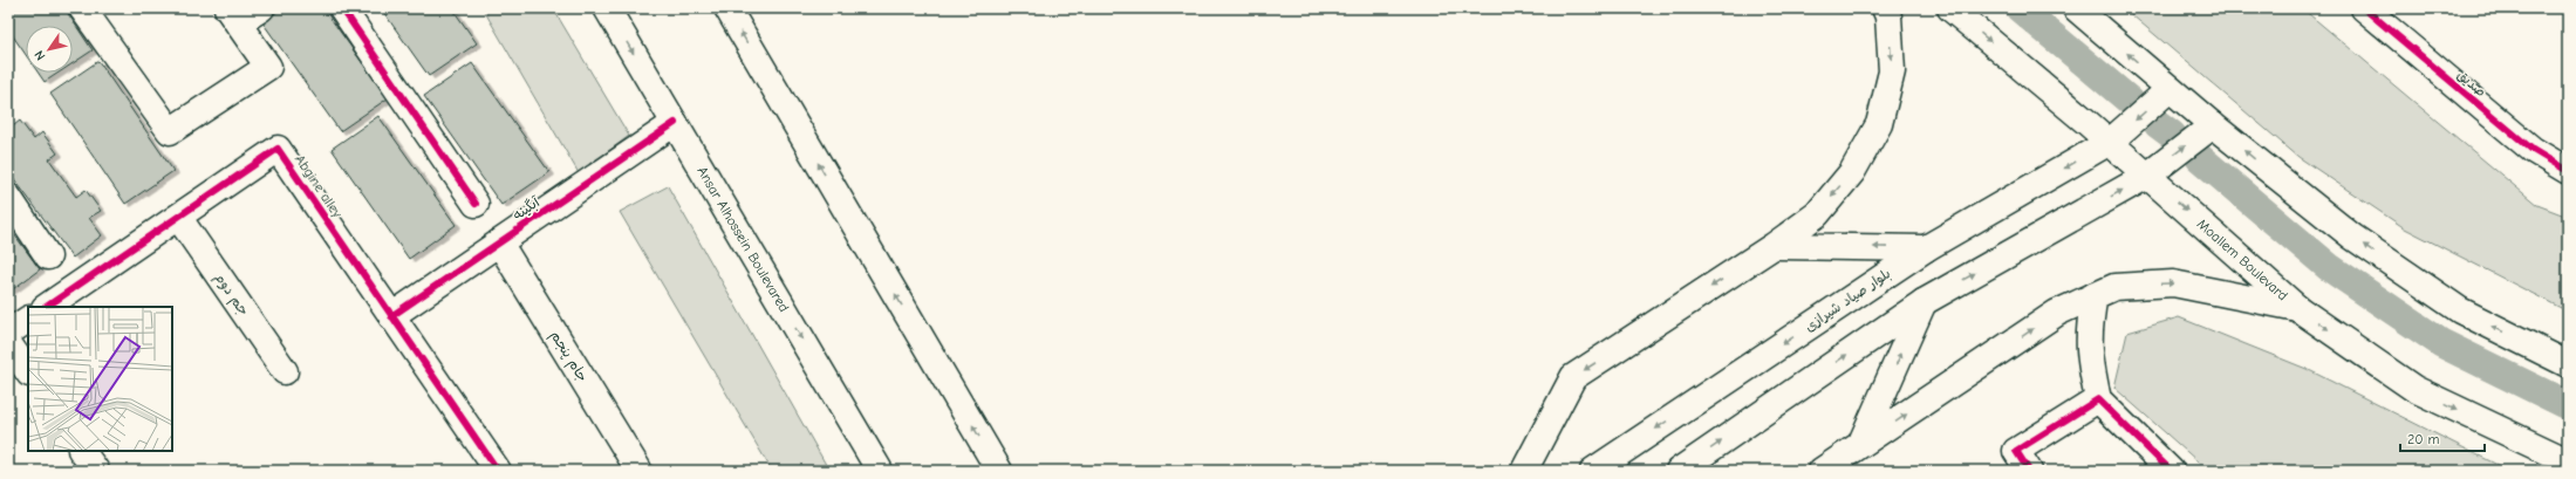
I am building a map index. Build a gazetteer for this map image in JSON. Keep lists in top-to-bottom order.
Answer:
{
  "streets": {
    "main road": [
      "صدیق",
      "Abgine alley",
      "آبگینه",
      "Ansar Alhossein Boulevared",
      "Moallem Boulevard",
      "جم دوم",
      "بلوار صیاد شیرازی",
      "جام پنجم"
    ]
  },
  "crossings": [
    ["Abgine alley", "آبگینه"],
    ["Abgine alley", "جم دوم"],
    ["آبگینه", "Ansar Alhossein Boulevared"],
    ["آبگینه", "جام پنجم"],
    ["Moallem Boulevard", "بلوار صیاد شیرازی"]
  ],
  "scale_bar": "20 m",
  "north": "bottom left"
}
